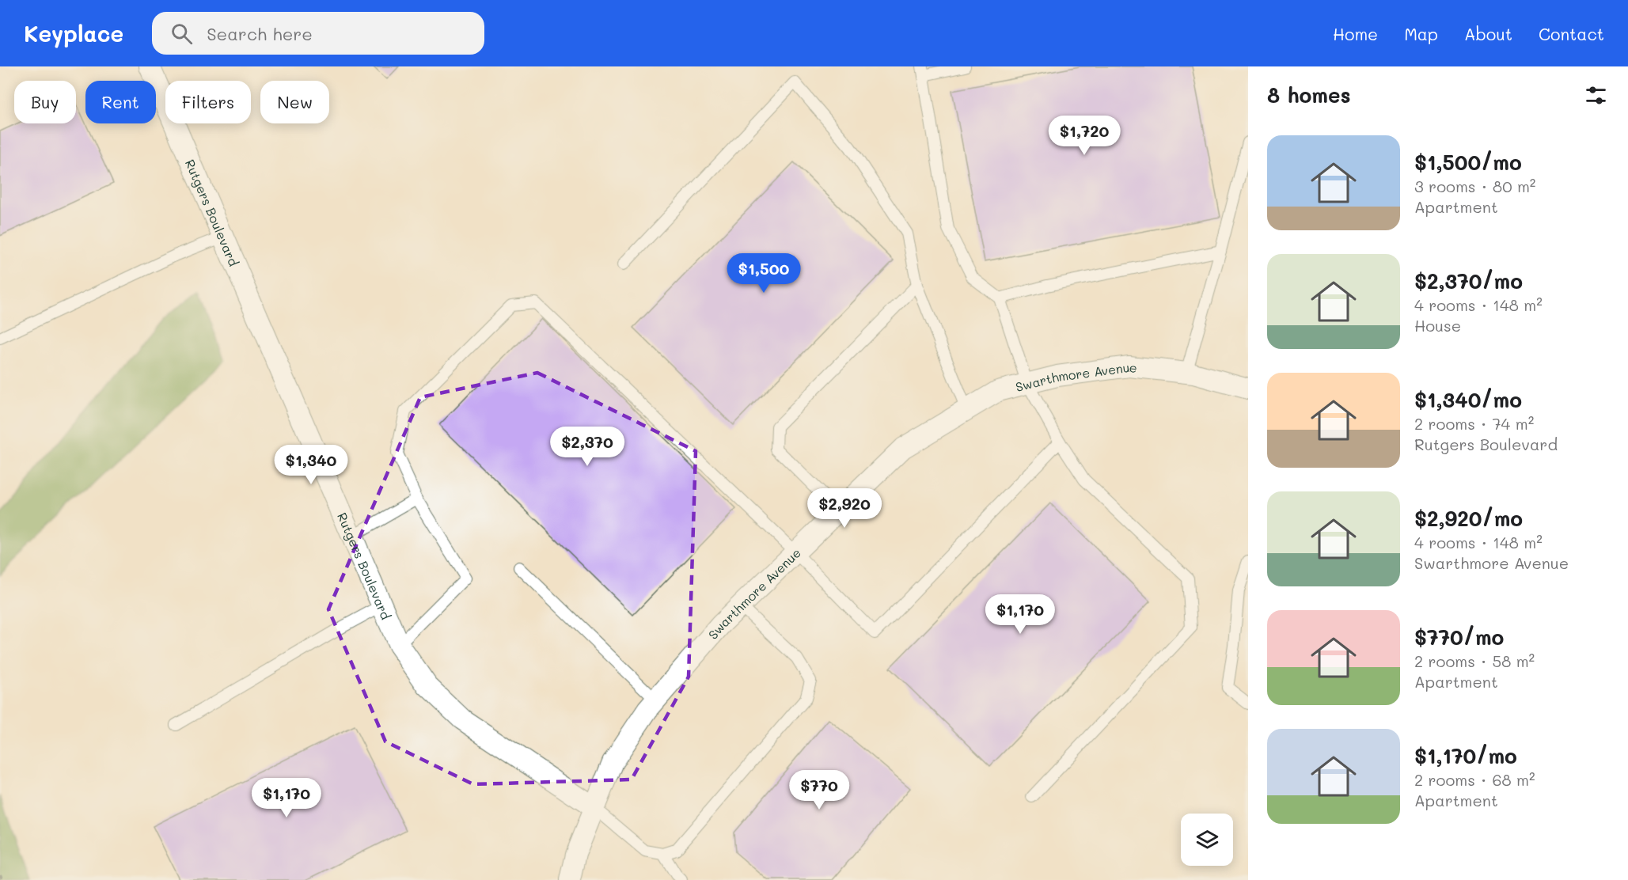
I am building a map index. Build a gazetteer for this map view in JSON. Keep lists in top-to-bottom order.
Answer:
{
  "streets": {
    "street": ["Rutgers Boulevard", "Swarthmore Avenue"]
  },
  "crossings": [
    ["Rutgers Boulevard", "Swarthmore Avenue"]
  ],
  "page": {
    "header": "Keyplace",
    "search": "Search here",
    "nav": [
      "Home",
      "Map",
      "About",
      "Contact"
    ],
    "heading": "8 homes",
    "chip": [
      "Buy",
      "Rent",
      "Filters",
      "New"
    ],
    "price": [
      "$1,720",
      "$1,500",
      "$2,370",
      "$1,340",
      "$2,920",
      "$1,170",
      "$770",
      "$1,170"
    ],
    "list": [
      {
        "name": "$1,500/mo",
        "note": "3 rooms · 80 m² · Apartment"
      },
      {
        "name": "$2,370/mo",
        "note": "4 rooms · 148 m² · House"
      },
      {
        "name": "$1,340/mo",
        "note": "2 rooms · 74 m² · Rutgers Boulevard"
      },
      {
        "name": "$2,920/mo",
        "note": "4 rooms · 148 m² · Swarthmore Avenue"
      },
      {
        "name": "$770/mo",
        "note": "2 rooms · 58 m² · Apartment"
      },
      {
        "name": "$1,170/mo",
        "note": "2 rooms · 68 m² · Apartment"
      }
    ]
  }
}
